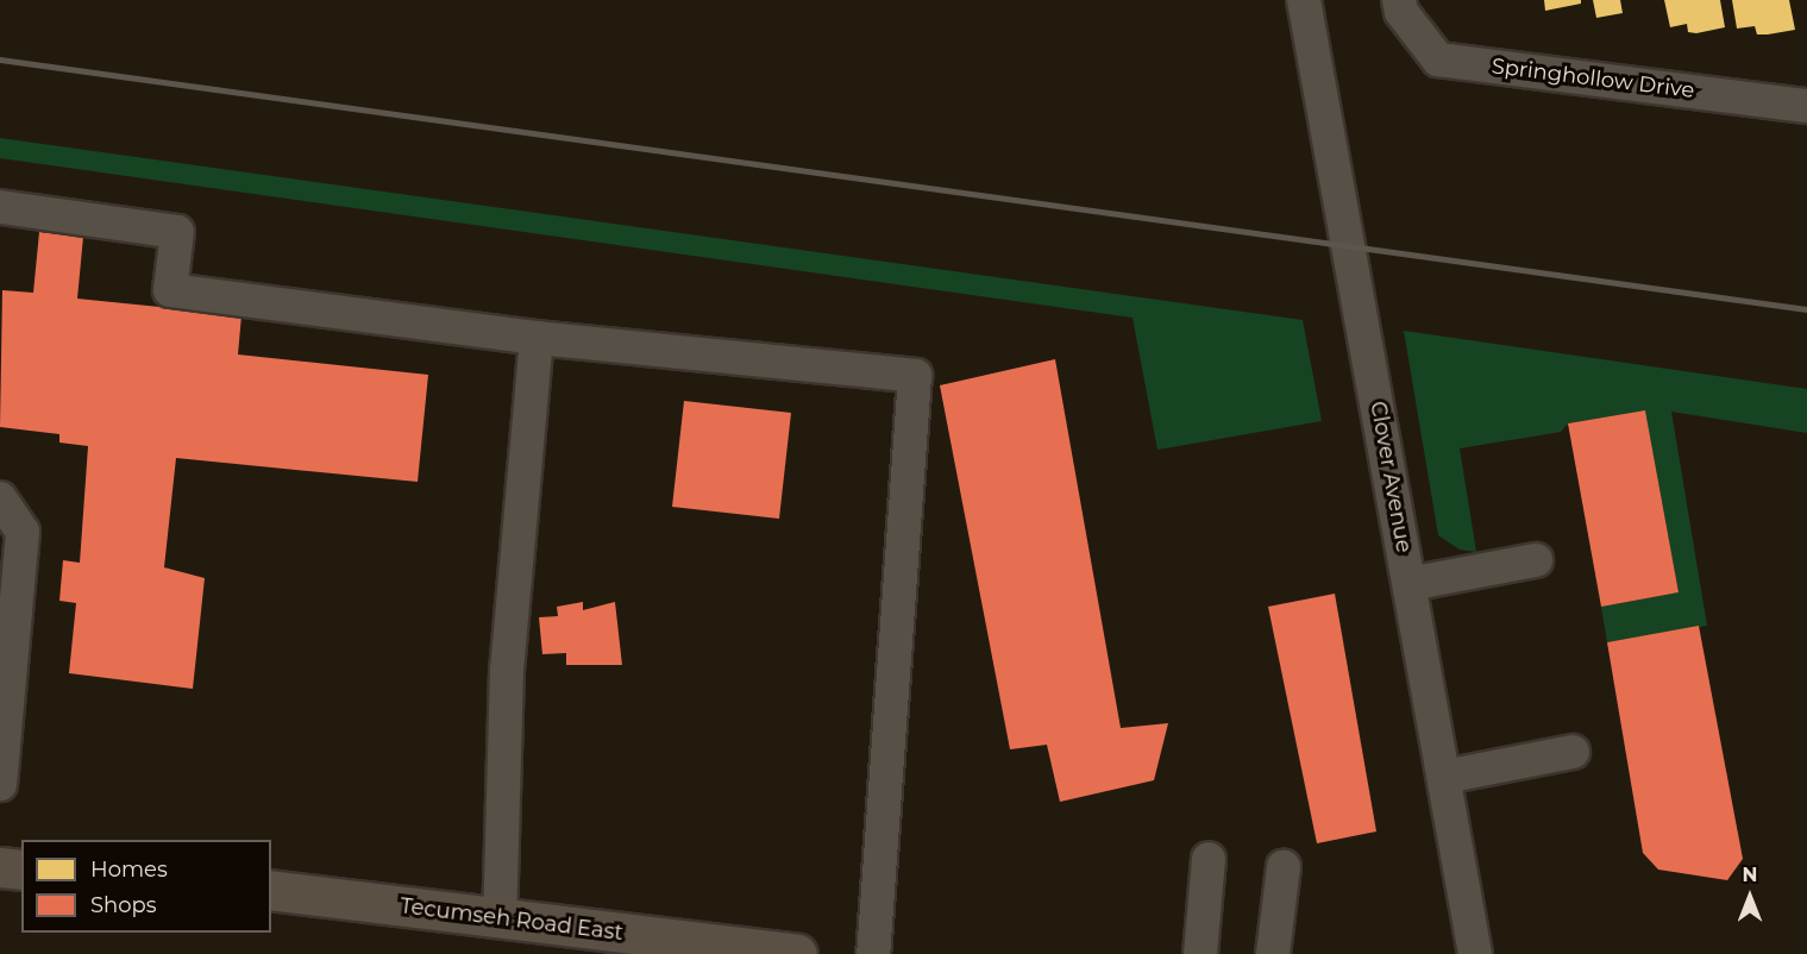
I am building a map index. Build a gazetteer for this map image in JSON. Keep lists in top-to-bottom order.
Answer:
{
  "streets": {
    "main road": ["Tecumseh Road East"],
    "street": ["Springhollow Drive", "Clover Avenue"]
  },
  "legend": ["Homes", "Shops"],
  "north": "top"
}
